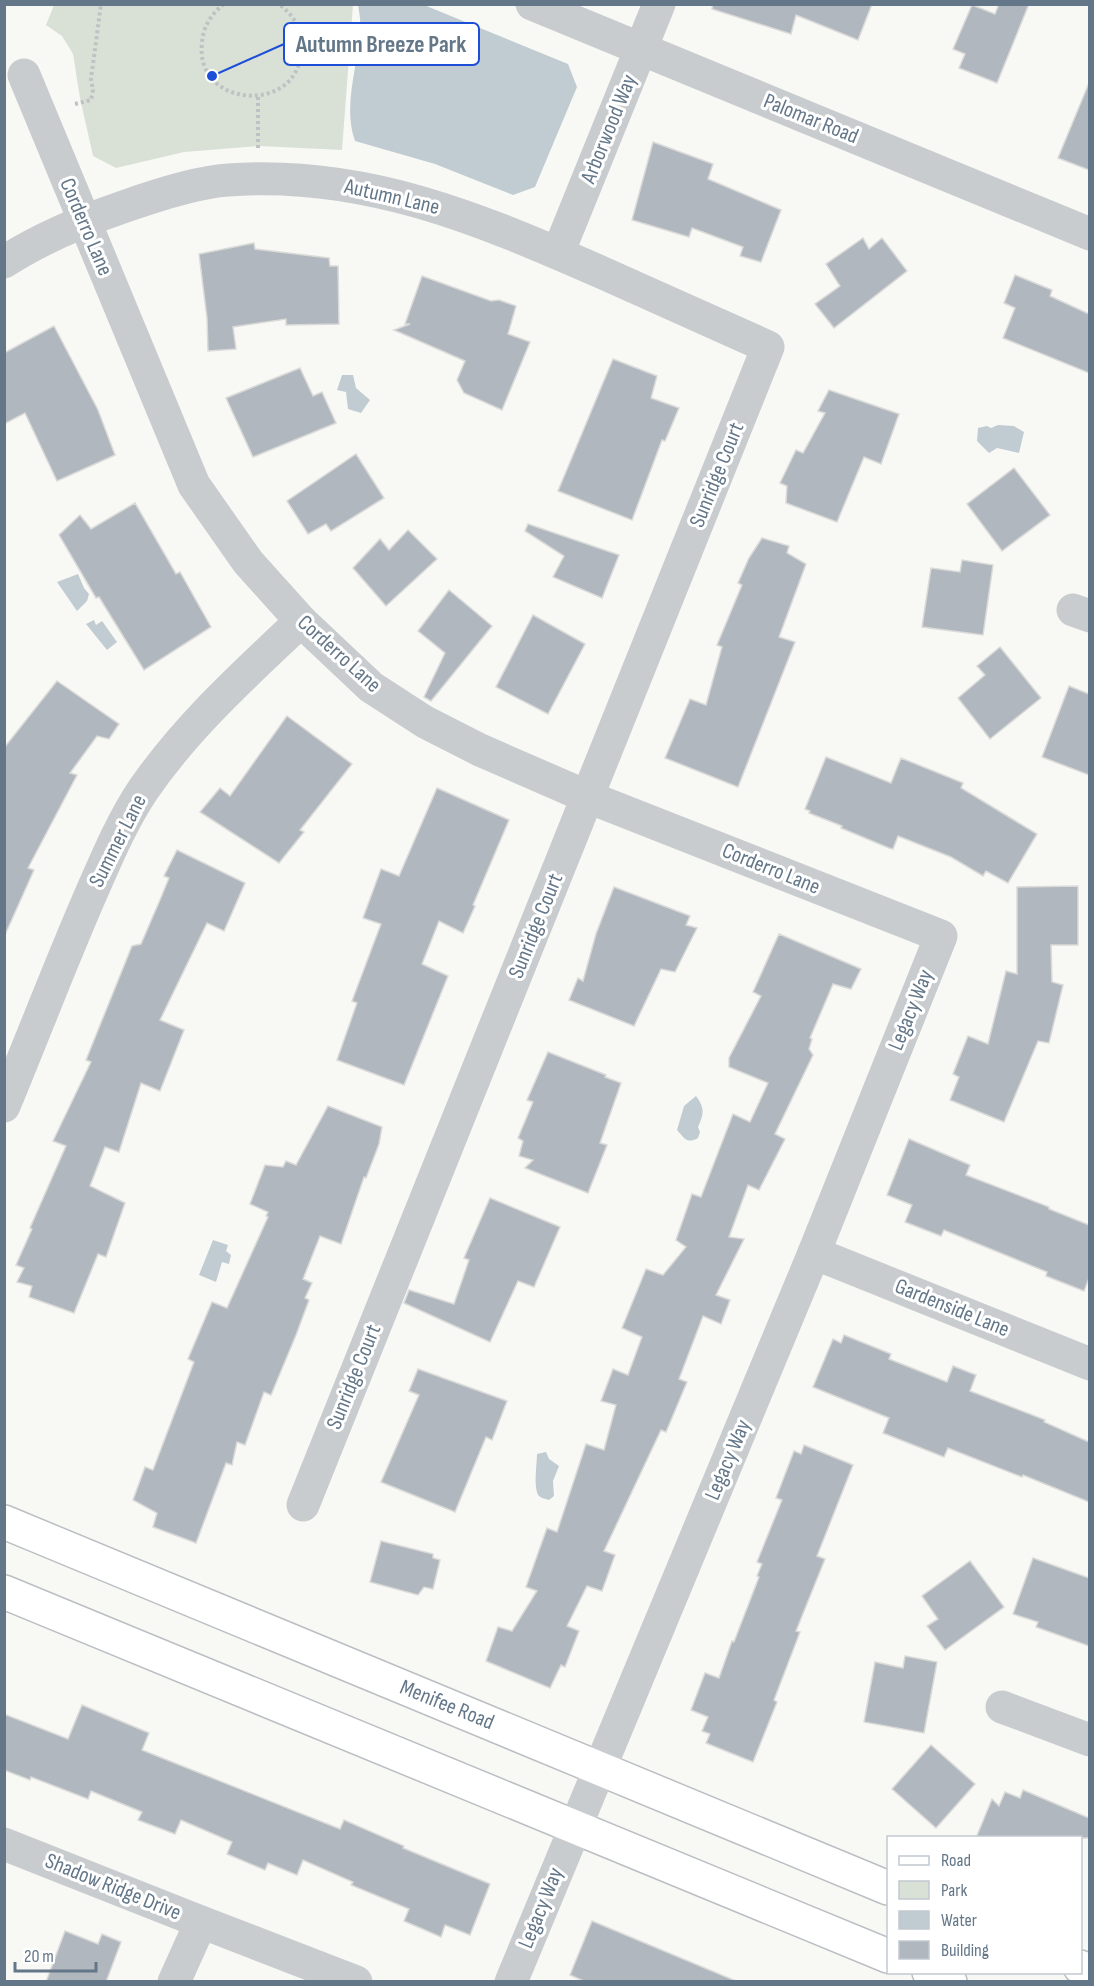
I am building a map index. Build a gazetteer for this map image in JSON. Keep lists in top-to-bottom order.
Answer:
{
  "streets": {
    "main road": ["Menifee Road"],
    "street": [
      "Palomar Road",
      "Arborwood Way",
      "Autumn Lane",
      "Corderro Lane",
      "Sunridge Court",
      "Summer Lane",
      "Legacy Way",
      "Gardenside Lane",
      "Shadow Ridge Drive"
    ]
  },
  "crossings": [
    ["Palomar Road", "Arborwood Way"],
    ["Arborwood Way", "Autumn Lane"],
    ["Autumn Lane", "Corderro Lane"],
    ["Autumn Lane", "Sunridge Court"],
    ["Corderro Lane", "Sunridge Court"],
    ["Corderro Lane", "Summer Lane"],
    ["Corderro Lane", "Legacy Way"],
    ["Legacy Way", "Gardenside Lane"],
    ["Legacy Way", "Menifee Road"]
  ],
  "places": ["Autumn Breeze Park"],
  "legend": [
    "Road",
    "Park",
    "Water",
    "Building"
  ],
  "scale_bar": "20 m"
}
